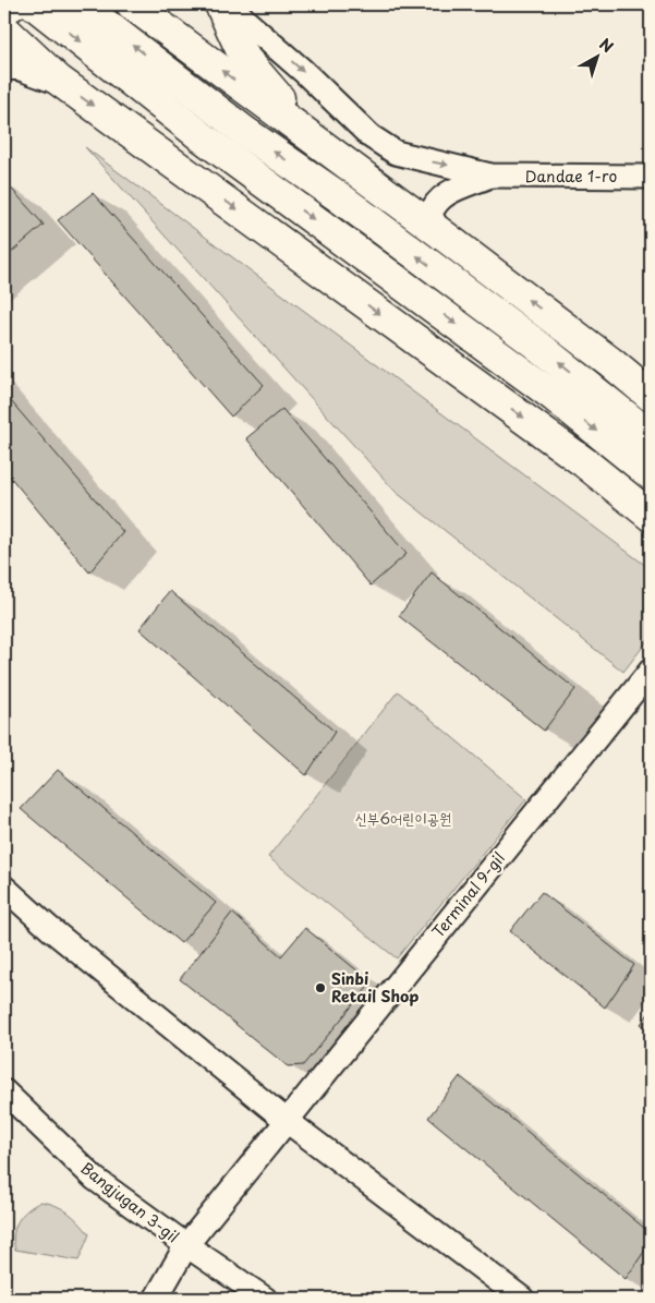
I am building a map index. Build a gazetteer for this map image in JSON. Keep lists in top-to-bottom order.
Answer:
{
  "streets": {
    "street": ["Dandae 1-ro", "Terminal 9-gil", "Bangjugan 3-gil"]
  },
  "crossings": [
    ["Terminal 9-gil", "Bangjugan 3-gil"]
  ],
  "parks": ["신부6어린이공원"],
  "places": ["Sinbi Retail Shop"],
  "north": "top right"
}
